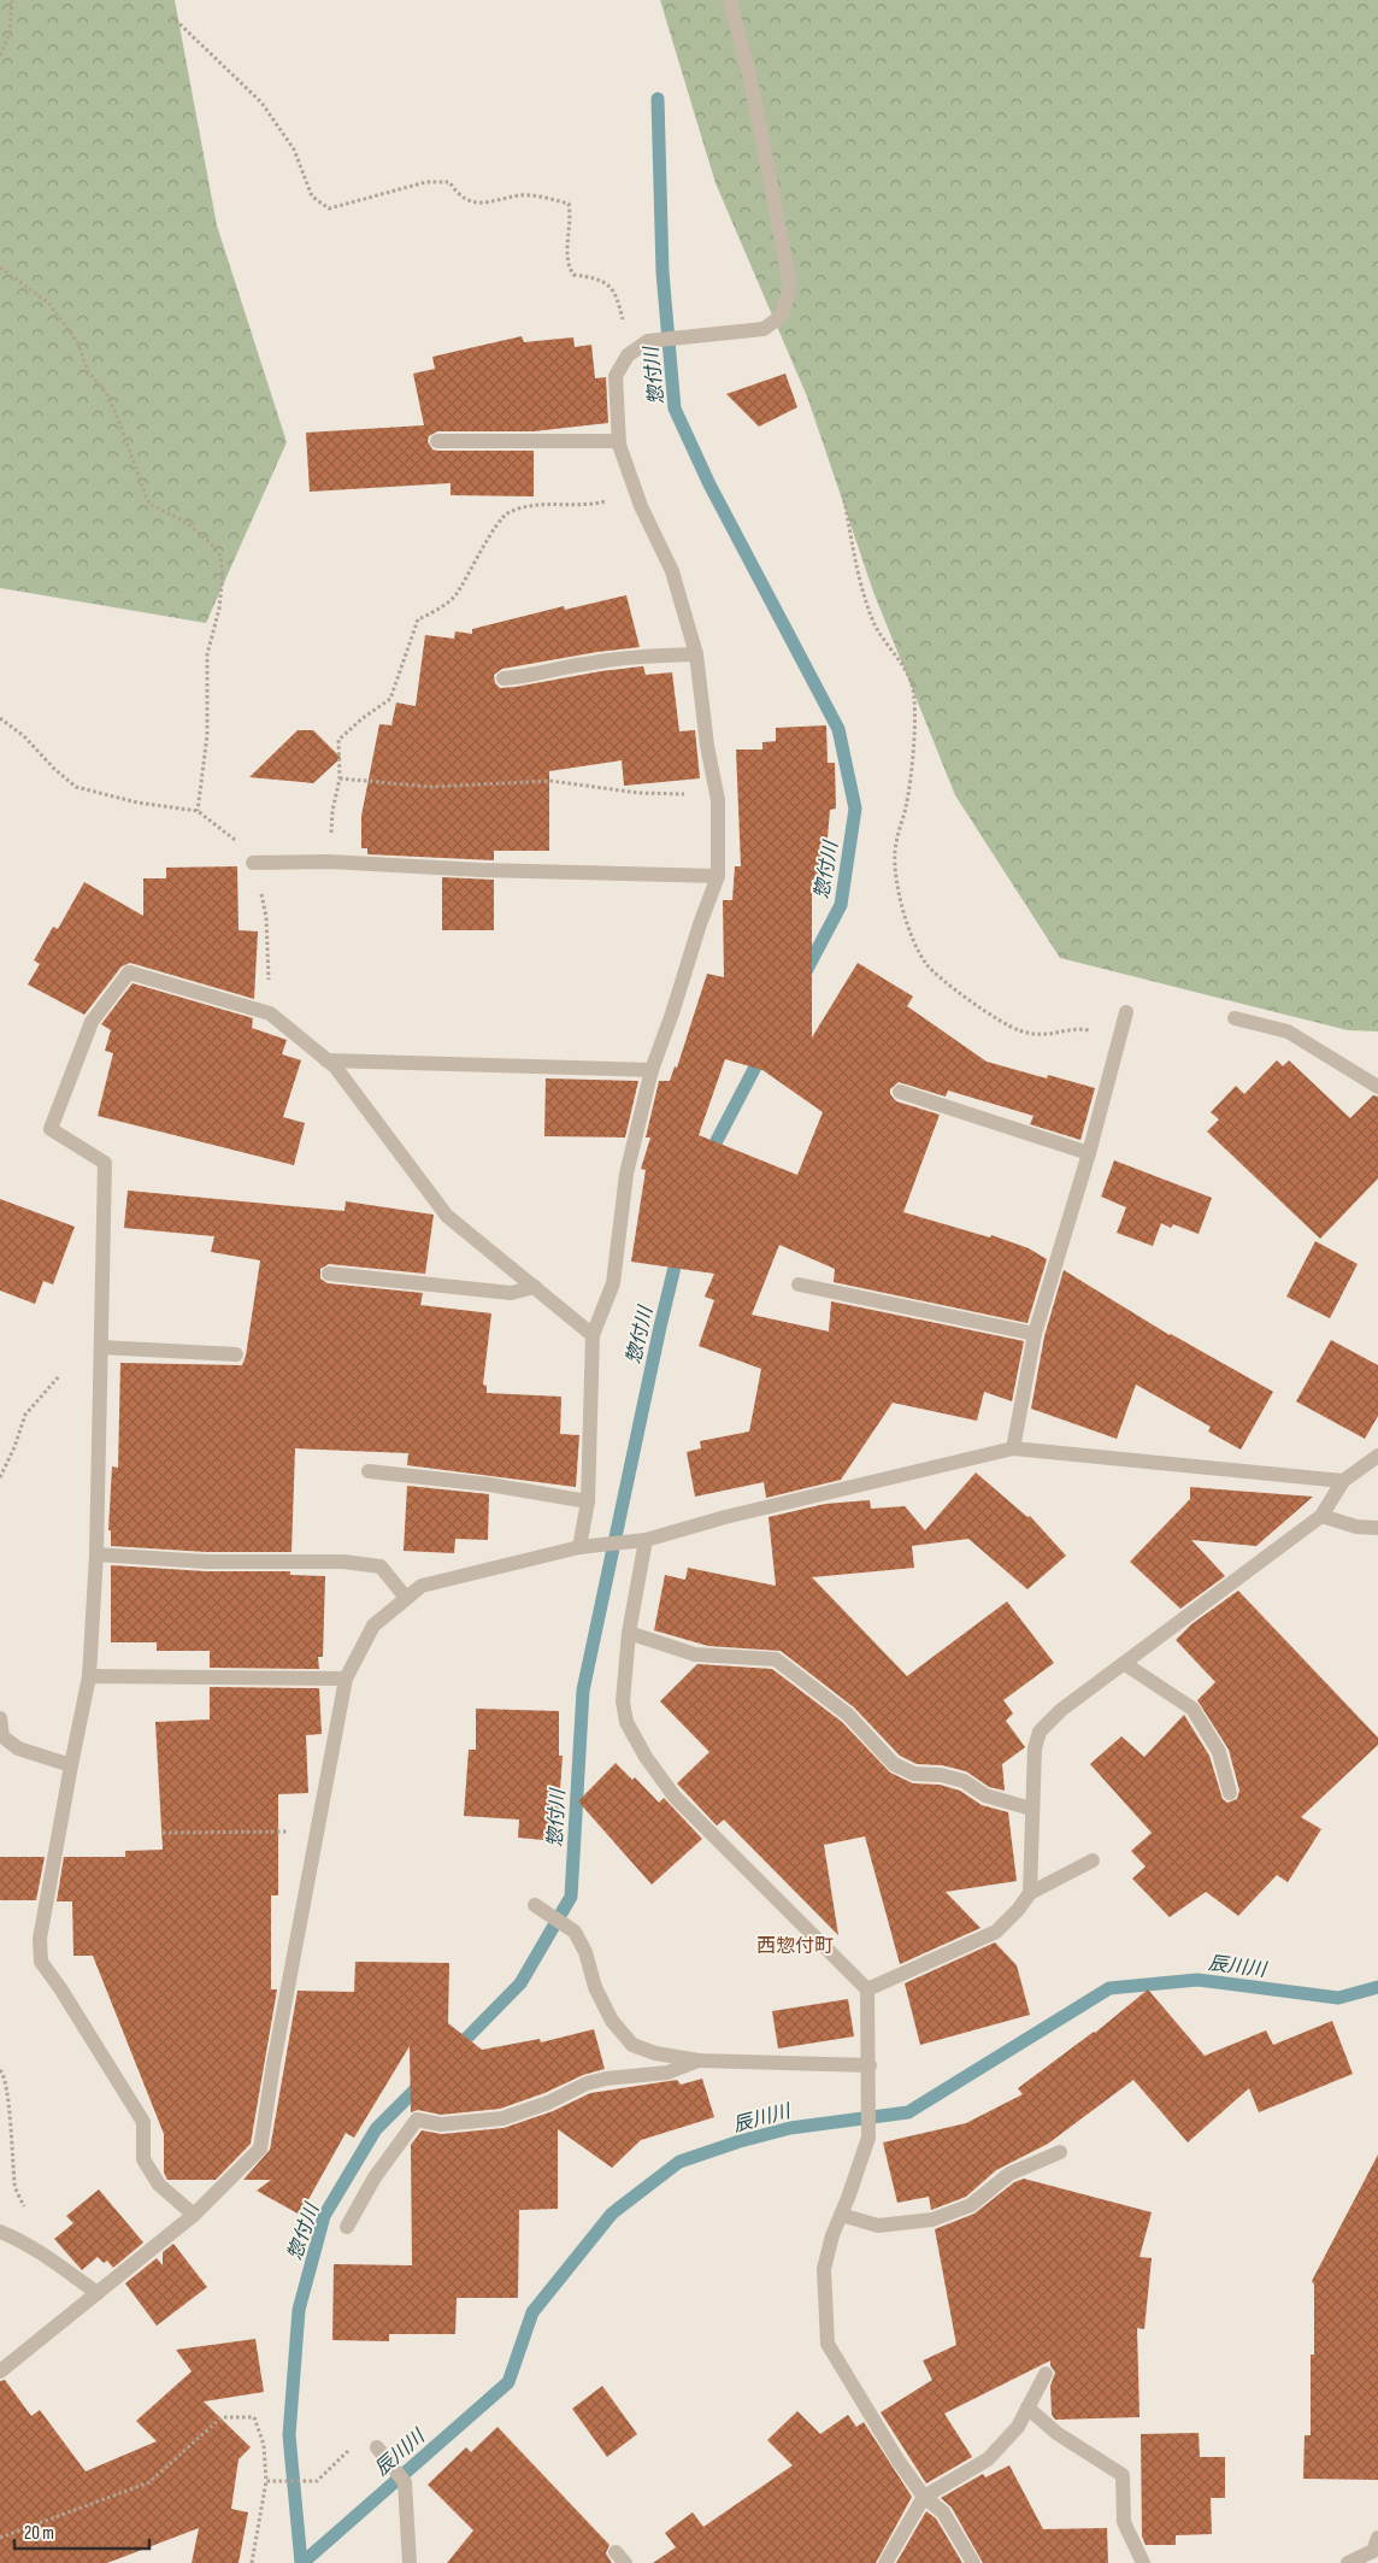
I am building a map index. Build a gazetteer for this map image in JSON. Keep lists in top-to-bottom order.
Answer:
{
  "districts": ["西惣付町"],
  "water": ["惣付川", "辰川川"],
  "scale_bar": "20 m"
}
